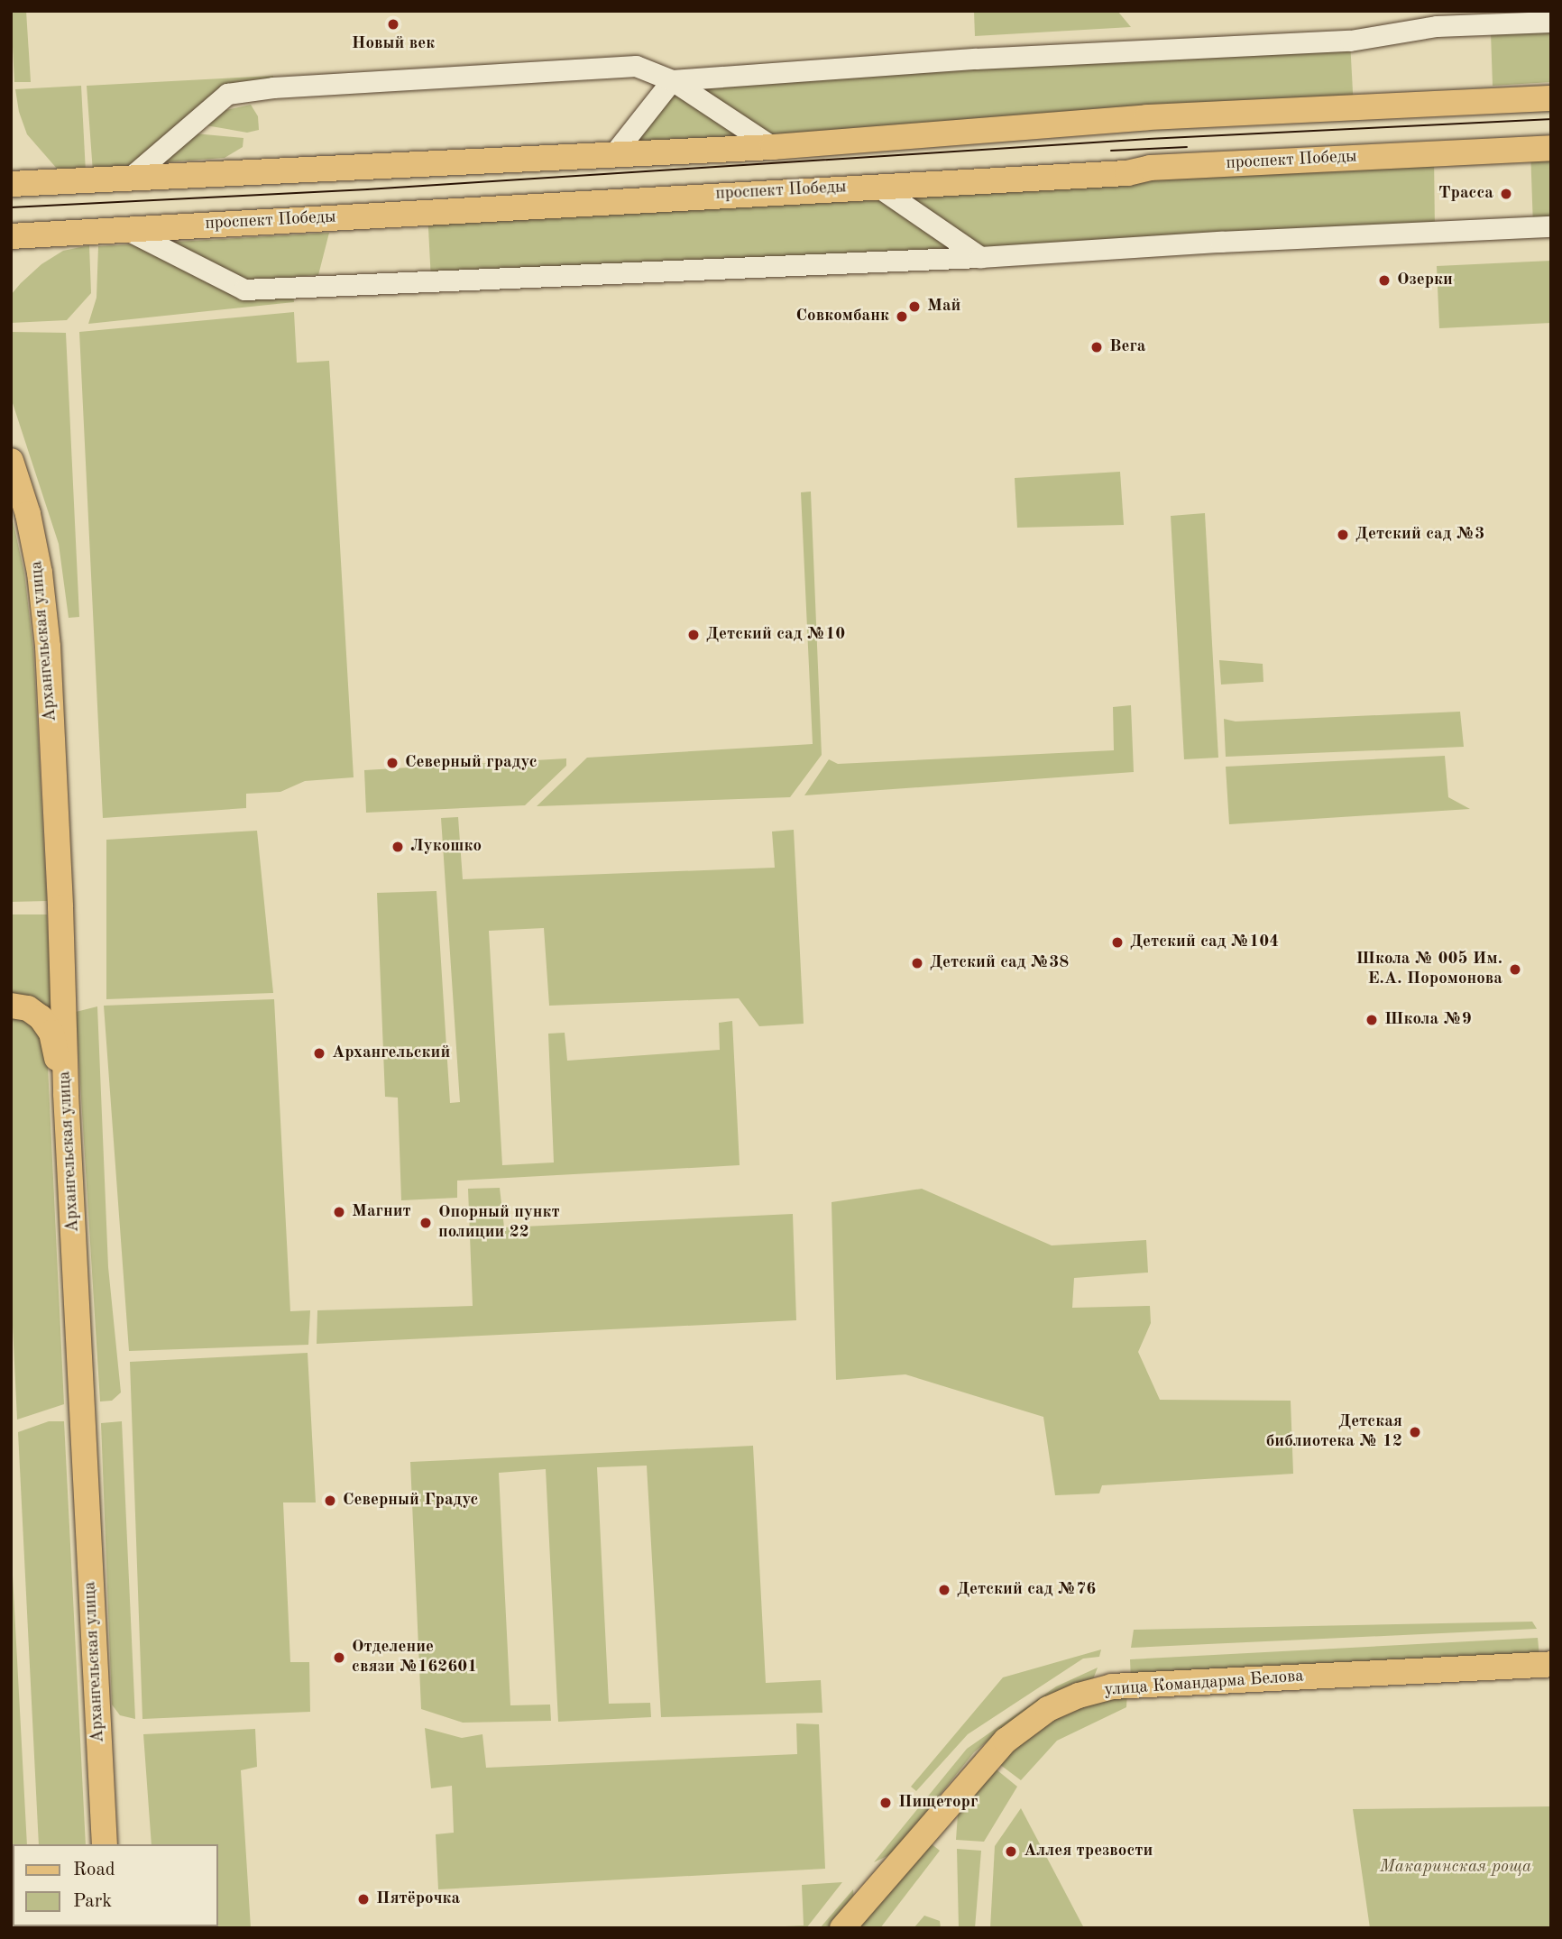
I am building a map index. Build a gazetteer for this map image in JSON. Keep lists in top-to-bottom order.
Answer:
{
  "streets": {
    "main road": ["проспект Победы", "Архангельская улица", "улица Командарма Белова"]
  },
  "parks": ["Макаринская роща"],
  "places": [
    "Новый век",
    "Трасса",
    "Озерки",
    "Май",
    "Совкомбанк",
    "Вега",
    "Детский сад №3",
    "Детский сад №10",
    "Северный градус",
    "Лукошко",
    "Детский сад №104",
    "Детский сад №38",
    "Школа № 005 Им. Е.А. Поромонова",
    "Школа №9",
    "Архангельский",
    "Магнит",
    "Опорный пункт полиции 22",
    "Детская библиотека № 12",
    "Северный Градус",
    "Детский сад №76",
    "Отделение связи №162601",
    "Пищеторг",
    "Аллея трезвости",
    "Пятёрочка"
  ],
  "legend": ["Road", "Park"]
}
